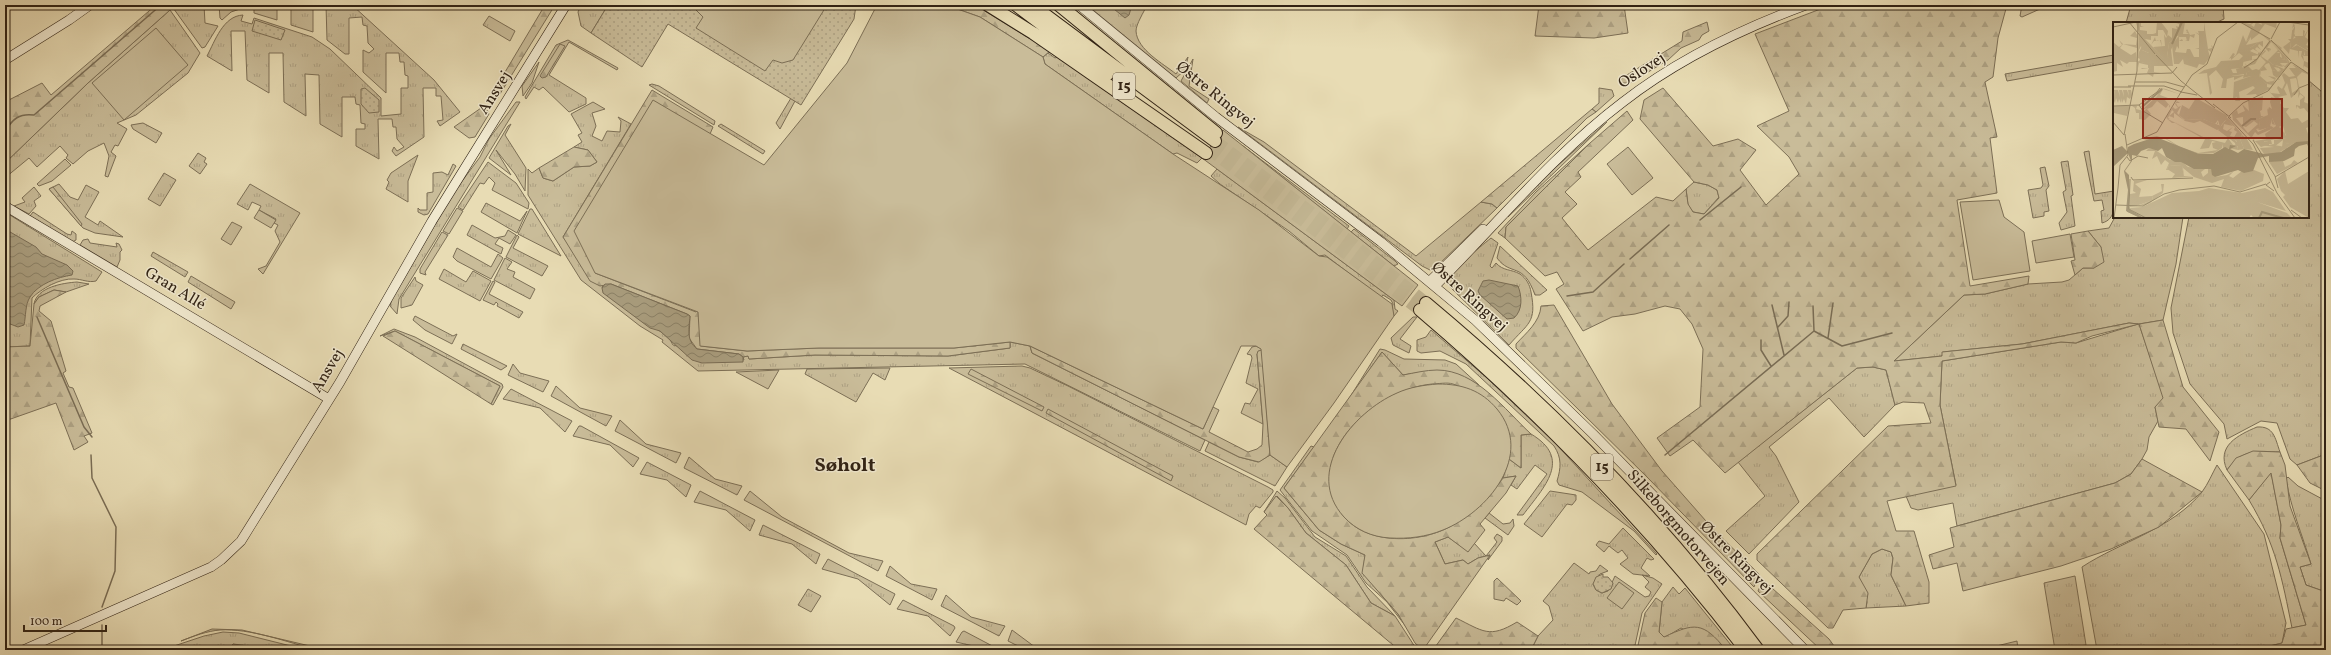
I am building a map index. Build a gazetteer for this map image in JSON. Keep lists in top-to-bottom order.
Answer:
{
  "streets": {
    "highway": ["15", "Silkeborgmotorvejen"],
    "street": [
      "Oslovej",
      "Ansvej",
      "Østre Ringvej",
      "Gran Allé"
    ]
  },
  "crossings": [
    ["Oslovej", "Østre Ringvej"],
    ["Ansvej", "Gran Allé"]
  ],
  "districts": ["Søholt"],
  "scale_bar": "100 m"
}
